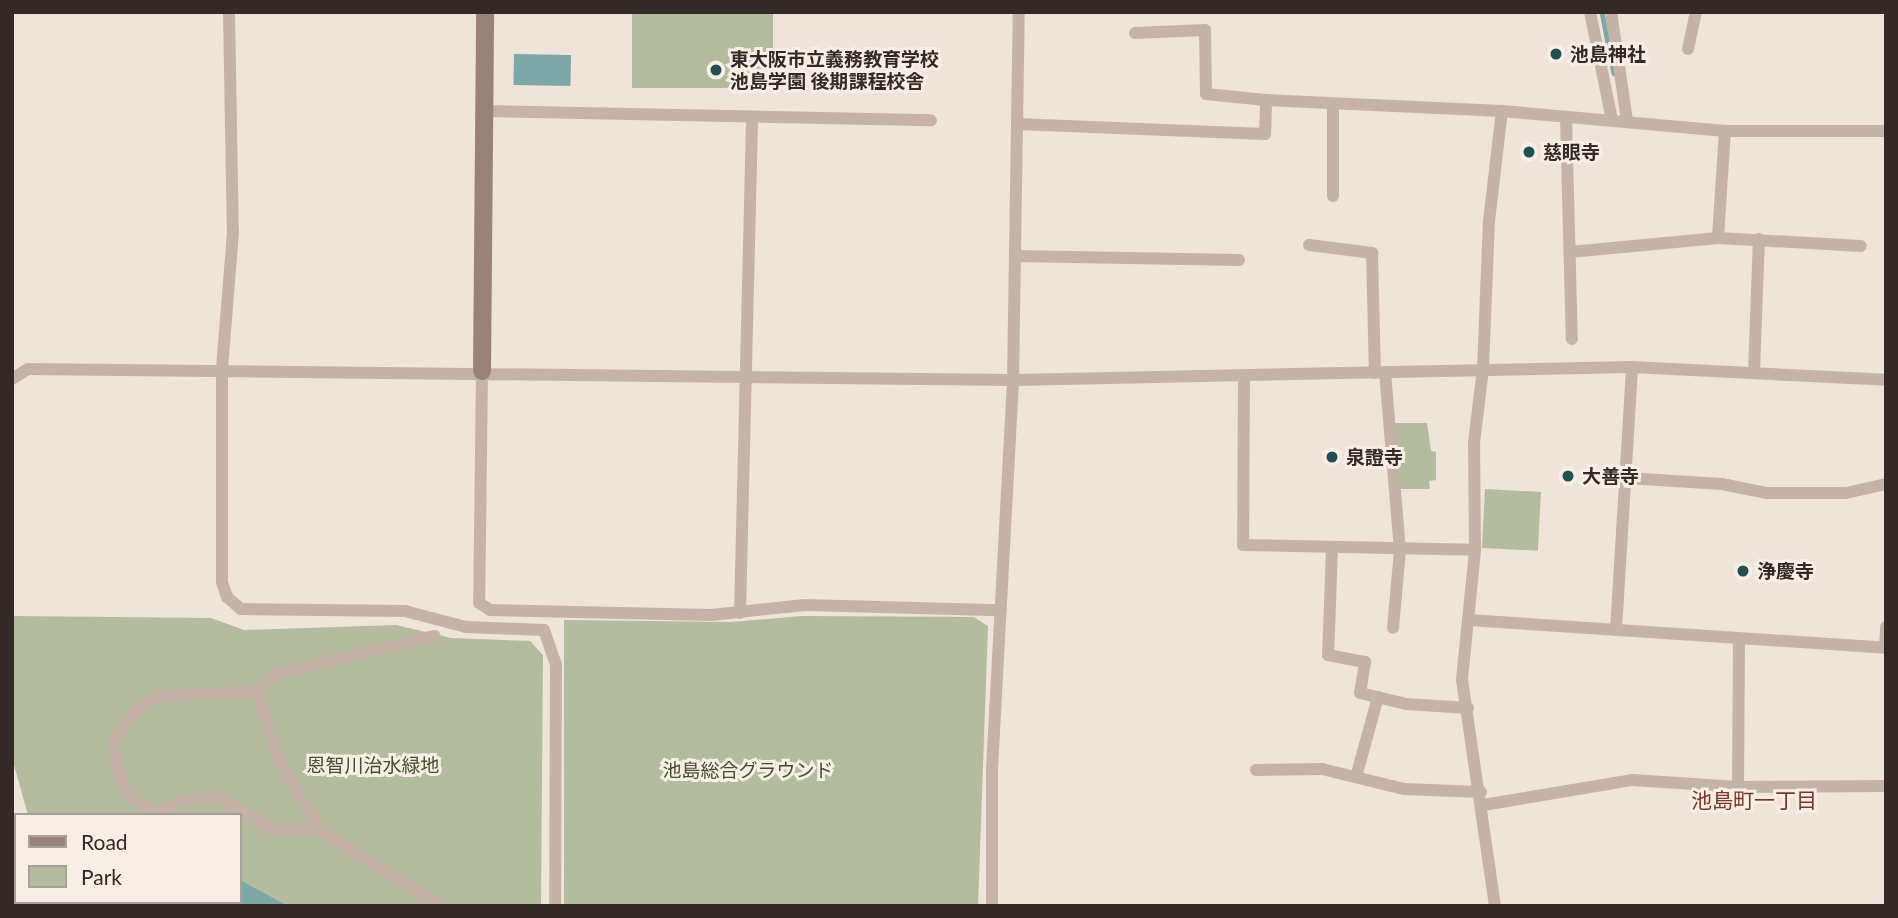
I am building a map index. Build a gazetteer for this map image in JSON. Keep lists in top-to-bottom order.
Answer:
{
  "districts": ["池島町一丁目"],
  "parks": ["恩智川治水緑地", "池島総合グラウンド"],
  "places": [
    "池島神社",
    "東大阪市立義務教育学校 池島学園 後期課程校舎",
    "慈眼寺",
    "泉證寺",
    "大善寺",
    "浄慶寺"
  ],
  "legend": ["Road", "Park"]
}
